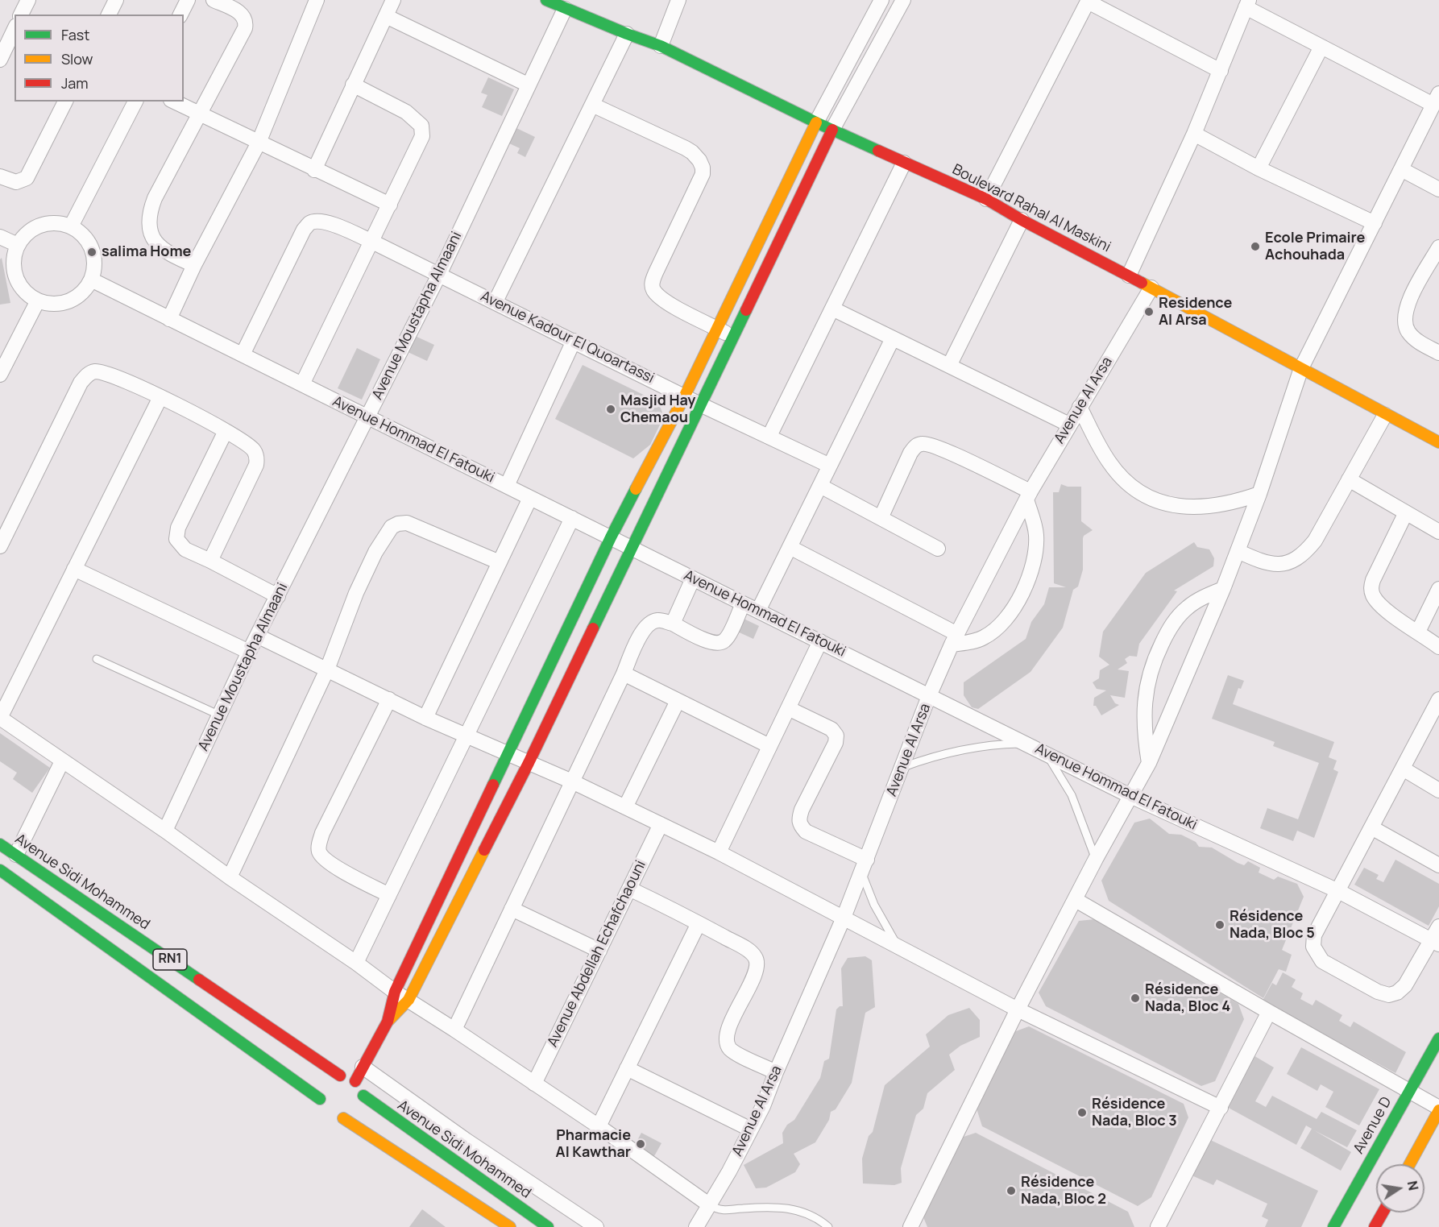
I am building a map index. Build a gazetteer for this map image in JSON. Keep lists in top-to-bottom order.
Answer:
{
  "streets": {
    "street": [
      "Boulevard Rahal Al Maskini",
      "Avenue Moustapha Almaani",
      "Avenue Kadour El Quoartassi",
      "Avenue Al Arsa",
      "Avenue Hommad El Fatouki",
      "Avenue Sidi Mohammed",
      "Avenue Abdellah Echafchaouni",
      "RN1",
      "Avenue D"
    ]
  },
  "crossings": [
    ["Boulevard Rahal Al Maskini", "Avenue Moustapha Almaani"],
    ["Boulevard Rahal Al Maskini", "Avenue Al Arsa"],
    ["Avenue Moustapha Almaani", "Avenue Kadour El Quoartassi"],
    ["Avenue Moustapha Almaani", "Avenue Hommad El Fatouki"],
    ["Avenue Kadour El Quoartassi", "Avenue Hommad El Fatouki"],
    ["Avenue Al Arsa", "Avenue Hommad El Fatouki"],
    ["Avenue Sidi Mohammed", "RN1"]
  ],
  "places": [
    "Ecole Primaire Achouhada",
    "salima Home",
    "Residence Al Arsa",
    "Masjid Hay Chemaou",
    "Résidence Nada, Bloc 5",
    "Résidence Nada, Bloc 4",
    "Résidence Nada, Bloc 3",
    "Pharmacie Al Kawthar",
    "Résidence Nada, Bloc 2"
  ],
  "legend": ["Fast", "Slow", "Jam"],
  "north": "right"
}
